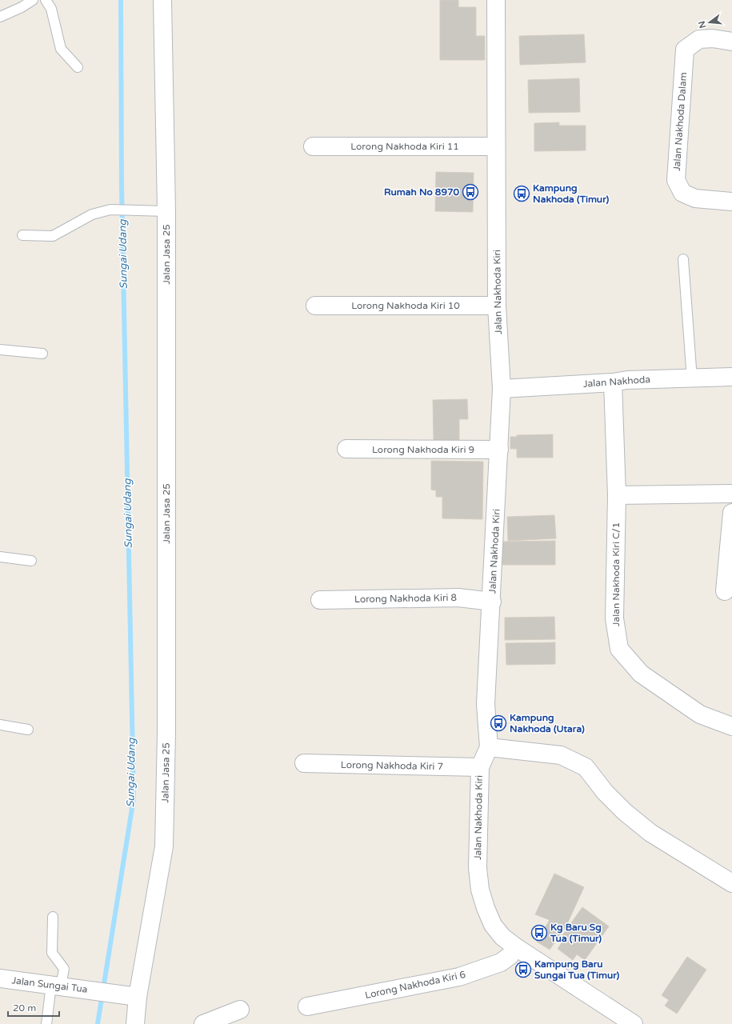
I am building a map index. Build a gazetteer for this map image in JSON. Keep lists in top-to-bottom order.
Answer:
{
  "streets": {
    "street": [
      "Jalan Nakhoda Dalam",
      "Lorong Nakhoda Kiri 11",
      "Jalan Jasa 25",
      "Jalan Nakhoda Kiri",
      "Lorong Nakhoda Kiri 10",
      "Jalan Nakhoda",
      "Lorong Nakhoda Kiri 9",
      "Jalan Nakhoda Kiri C/1",
      "Lorong Nakhoda Kiri 8",
      "Lorong Nakhoda Kiri 7",
      "Jalan Sungai Tua",
      "Lorong Nakhoda Kiri 6"
    ]
  },
  "crossings": [
    ["Lorong Nakhoda Kiri 11", "Jalan Nakhoda Kiri"],
    ["Jalan Jasa 25", "Jalan Sungai Tua"],
    ["Jalan Nakhoda Kiri", "Lorong Nakhoda Kiri 10"],
    ["Jalan Nakhoda Kiri", "Jalan Nakhoda"],
    ["Jalan Nakhoda Kiri", "Lorong Nakhoda Kiri 9"],
    ["Jalan Nakhoda Kiri", "Lorong Nakhoda Kiri 8"],
    ["Jalan Nakhoda Kiri", "Lorong Nakhoda Kiri 7"],
    ["Jalan Nakhoda Kiri", "Lorong Nakhoda Kiri 6"],
    ["Jalan Nakhoda", "Jalan Nakhoda Kiri C/1"]
  ],
  "water": ["Sungai Udang"],
  "places": {
    "bus stop": [
      "Rumah No 8970",
      "Kampung Nakhoda (Timur)",
      "Kampung Nakhoda (Utara)",
      "Kg Baru Sg Tua (Timur)",
      "Kampung Baru Sungai Tua (Timur)"
    ]
  },
  "scale_bar": "20 m",
  "north": "left"
}
